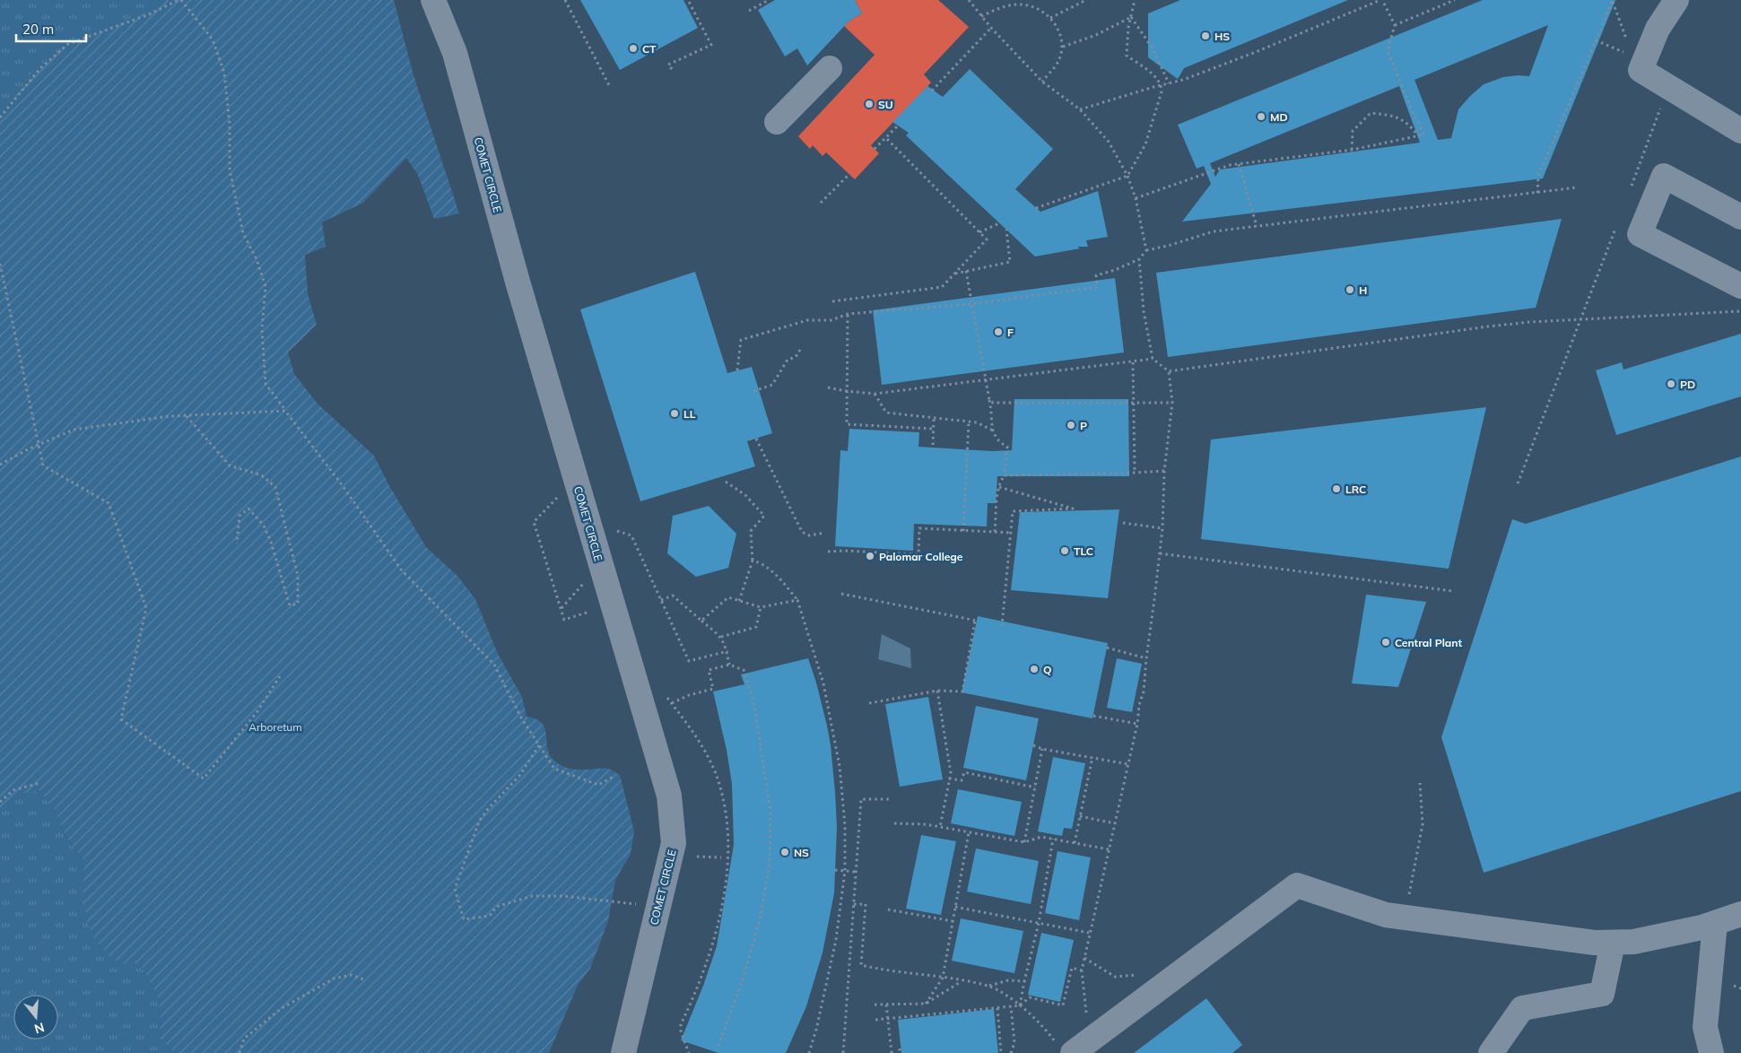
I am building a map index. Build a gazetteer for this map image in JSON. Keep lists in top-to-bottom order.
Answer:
{
  "streets": {
    "street": ["COMET CIRCLE"]
  },
  "parks": ["Arboretum"],
  "places": [
    "HS",
    "CT",
    "SU",
    "MD",
    "H",
    "F",
    "PD",
    "LL",
    "P",
    "LRC",
    "TLC",
    "Palomar College",
    "Central Plant",
    "Q",
    "NS"
  ],
  "scale_bar": "20 m",
  "north": "bottom"
}
